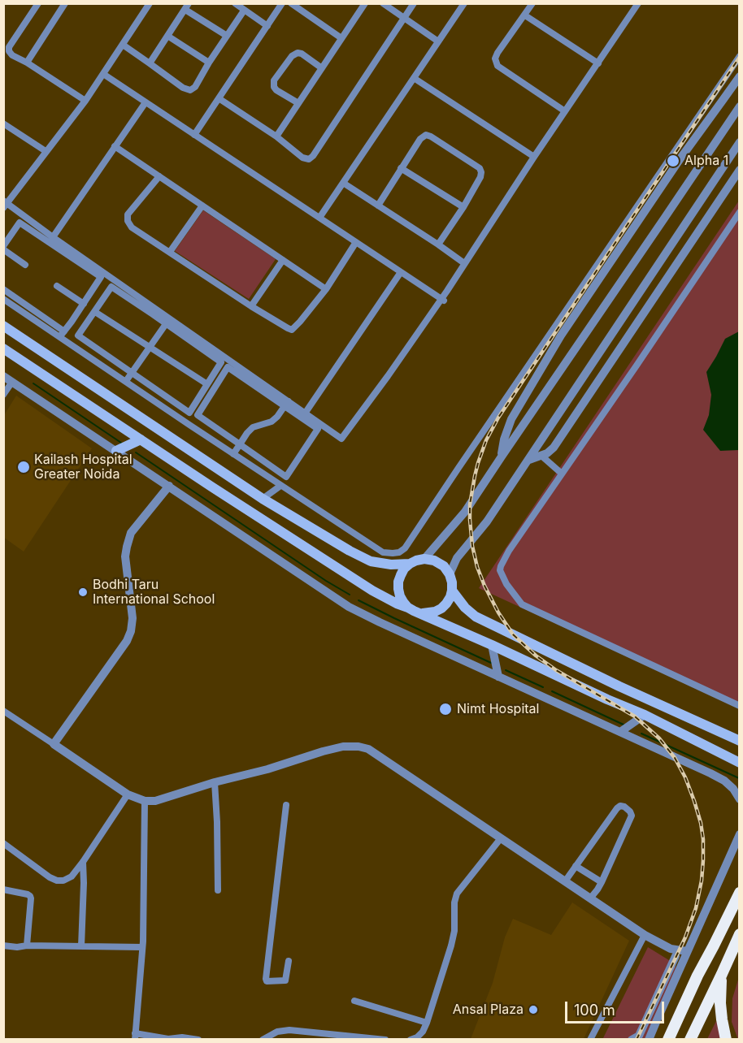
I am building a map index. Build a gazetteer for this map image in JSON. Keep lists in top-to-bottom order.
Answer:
{
  "places": [
    "Alpha 1",
    "Kailash Hospital Greater Noida",
    "Bodhi Taru International School",
    "Nimt Hospital",
    "Ansal Plaza"
  ],
  "scale_bar": "100 m"
}
